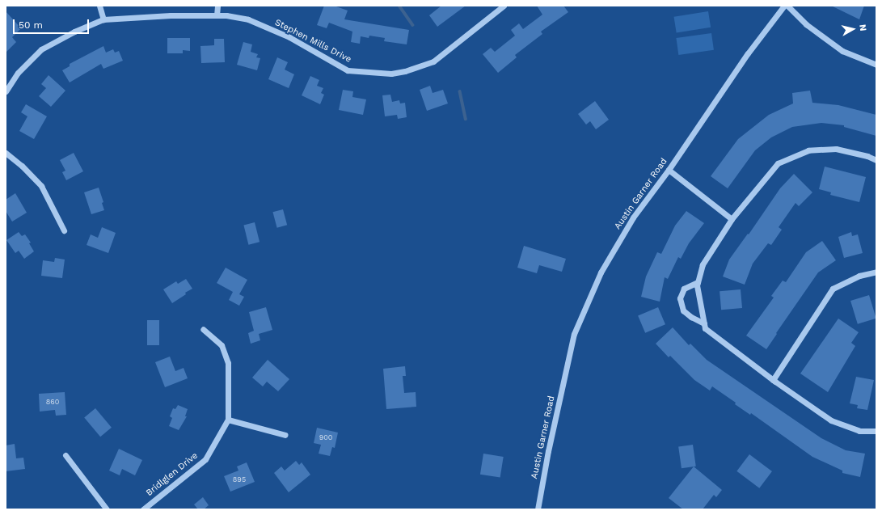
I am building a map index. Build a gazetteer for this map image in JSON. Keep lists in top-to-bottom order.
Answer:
{
  "streets": {
    "street": ["Stephen Mills Drive", "Austin Garner Road", "Bridlglen Drive"]
  },
  "house_numbers": ["860", "900", "895"],
  "scale_bar": "50 m",
  "north": "right"
}
